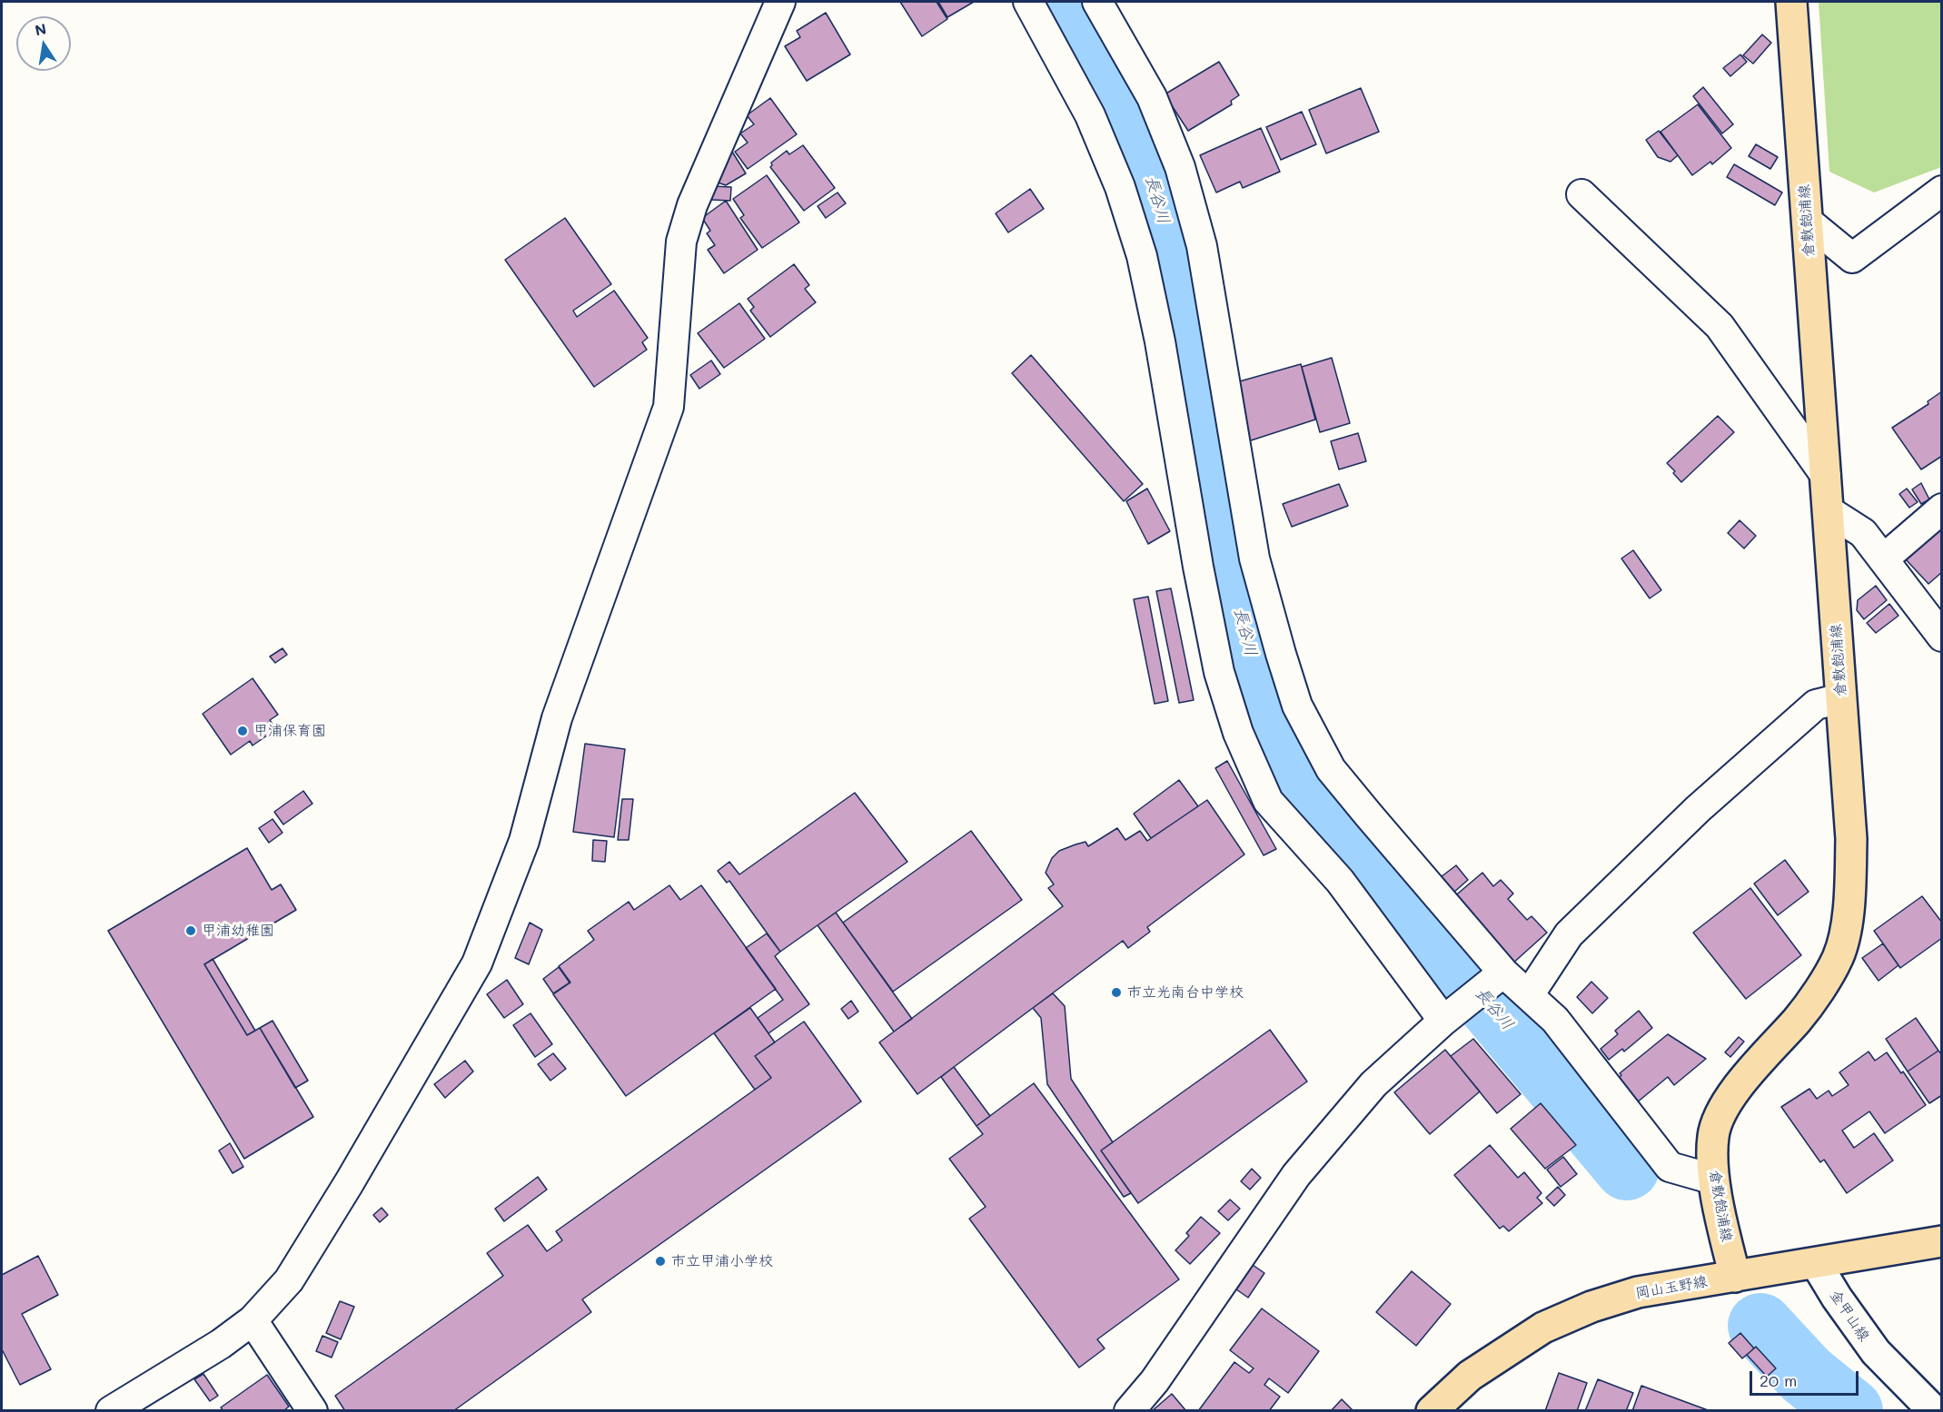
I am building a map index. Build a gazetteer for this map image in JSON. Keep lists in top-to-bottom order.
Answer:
{
  "streets": {
    "main road": ["倉敷飽浦線", "岡山玉野線", "金甲山線"]
  },
  "crossings": [
    ["倉敷飽浦線", "岡山玉野線"],
    ["岡山玉野線", "金甲山線"]
  ],
  "water": ["長谷川"],
  "places": [
    "甲浦保育園",
    "甲浦幼稚園",
    "市立光南台中学校",
    "市立甲浦小学校"
  ],
  "scale_bar": "20 m",
  "north": "top"
}
